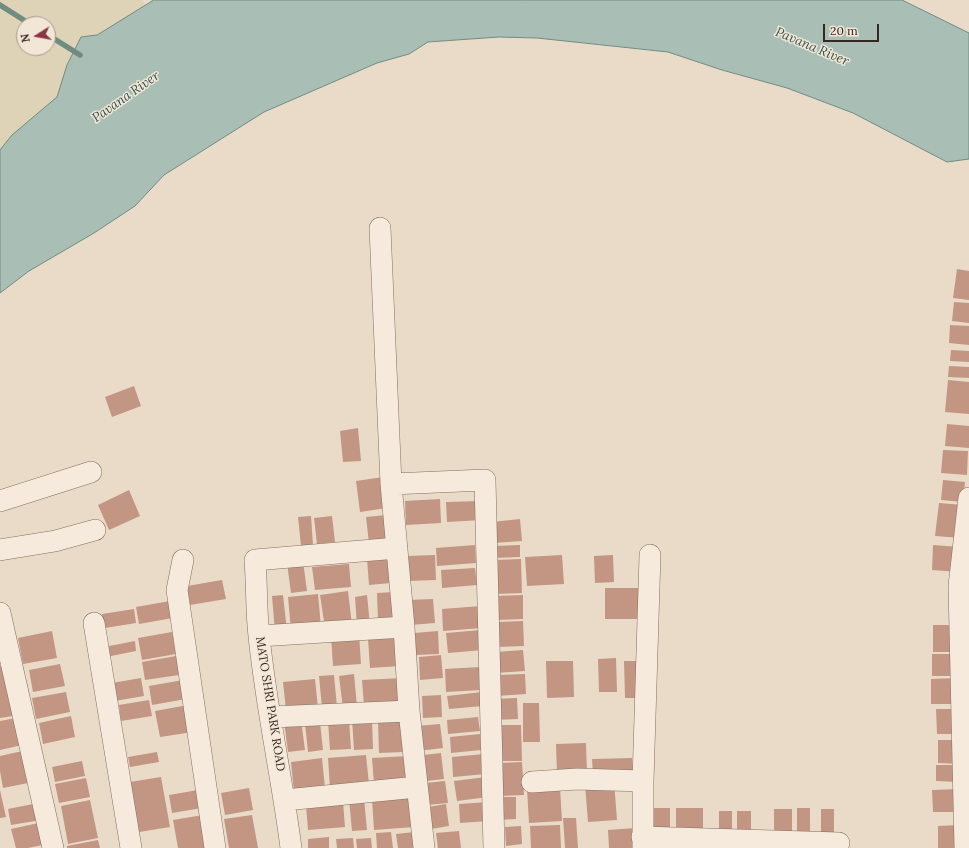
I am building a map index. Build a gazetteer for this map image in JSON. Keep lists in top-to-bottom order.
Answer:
{
  "streets": {
    "street": ["MATO SHRI PARK ROAD"]
  },
  "water": ["Pavana River"],
  "scale_bar": "20 m",
  "north": "left"
}
